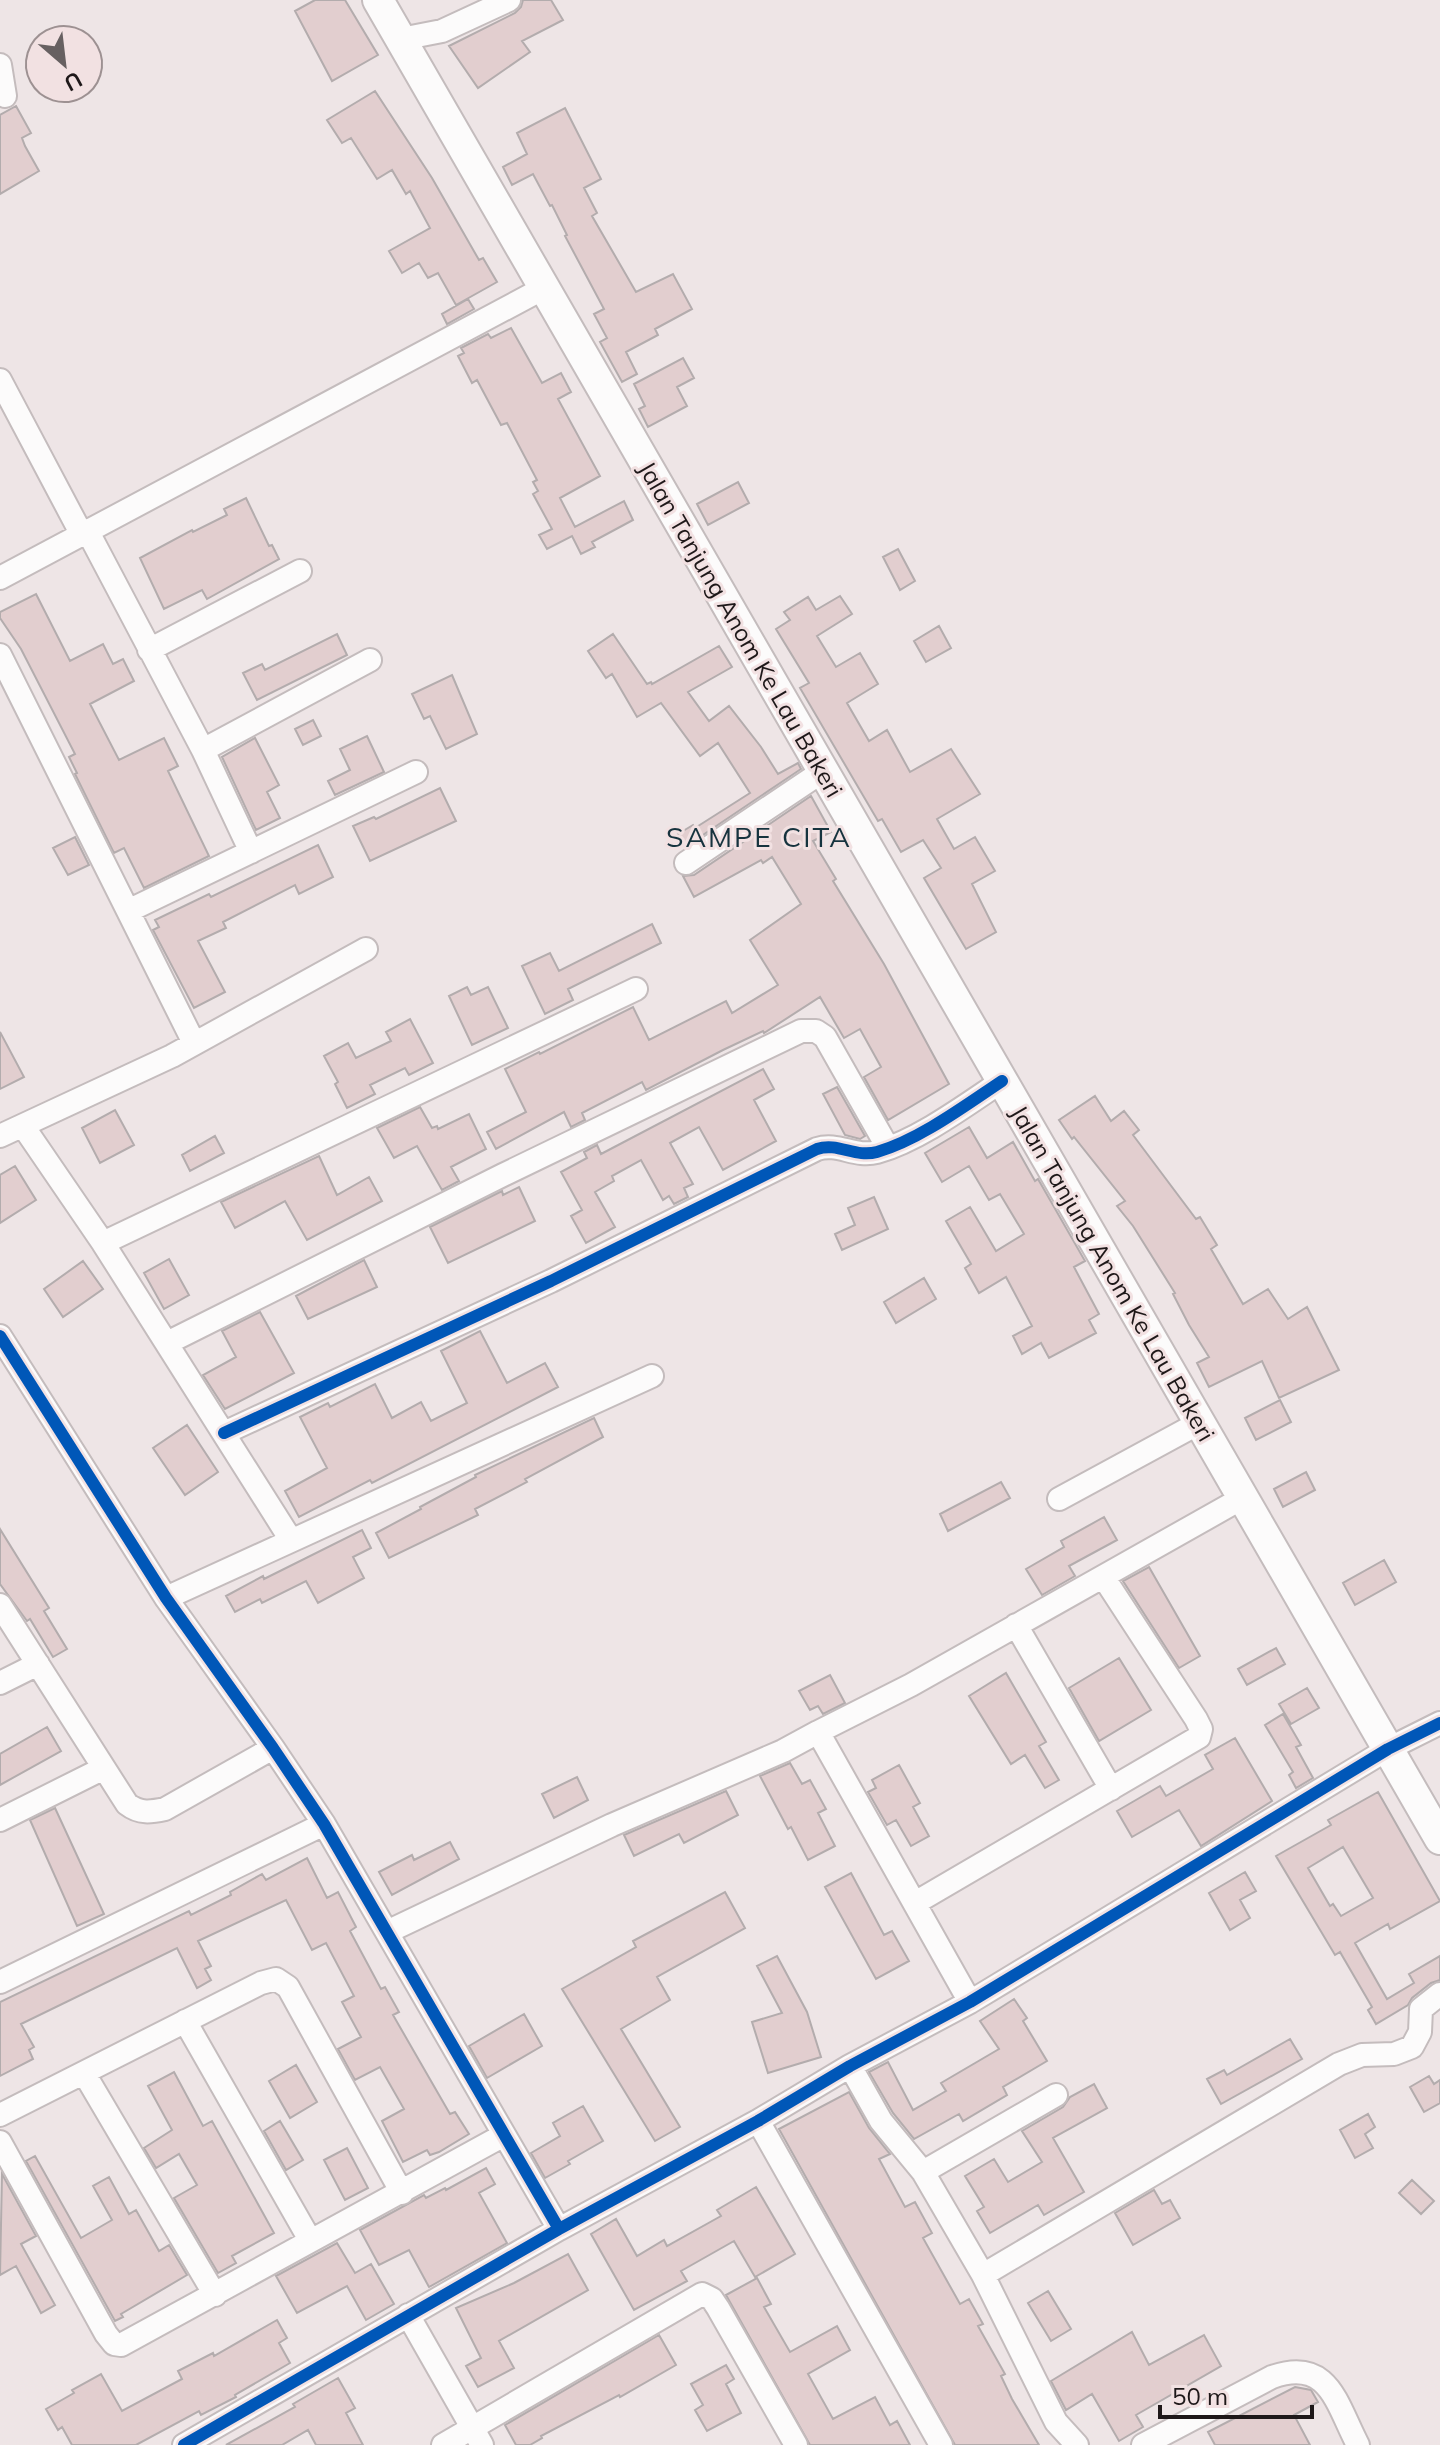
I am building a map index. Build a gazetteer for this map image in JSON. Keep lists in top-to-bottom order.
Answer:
{
  "streets": {
    "main road": ["Jalan Tanjung Anom Ke Lau Bakeri"]
  },
  "districts": ["SAMPE CITA"],
  "scale_bar": "50 m",
  "north": "bottom right"
}
